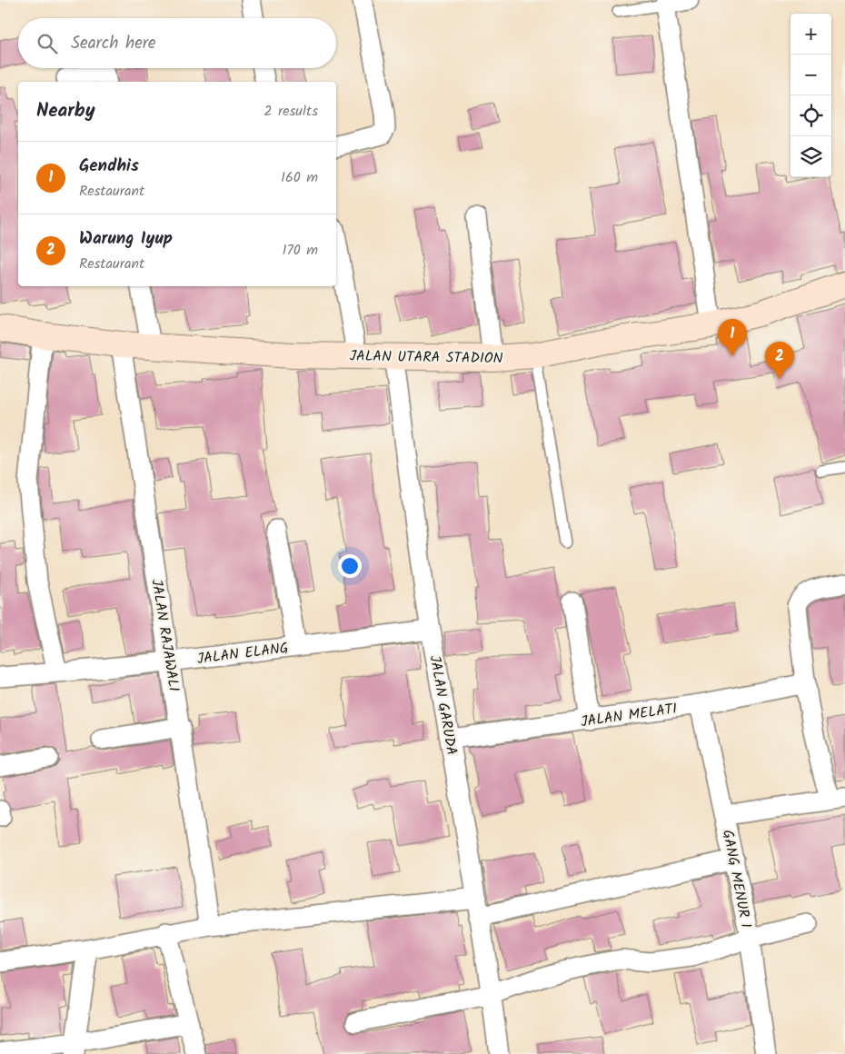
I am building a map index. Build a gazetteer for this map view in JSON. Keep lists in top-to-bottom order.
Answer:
{
  "streets": {
    "street": [
      "JALAN UTARA STADION",
      "JALAN RAJAWALI",
      "JALAN ELANG",
      "JALAN GARUDA",
      "JALAN MELATI",
      "GANG MENUR I"
    ]
  },
  "crossings": [
    ["JALAN UTARA STADION", "JALAN RAJAWALI"],
    ["JALAN UTARA STADION", "JALAN GARUDA"],
    ["JALAN RAJAWALI", "JALAN ELANG"],
    ["JALAN ELANG", "JALAN GARUDA"],
    ["JALAN GARUDA", "JALAN MELATI"],
    ["JALAN MELATI", "GANG MENUR I"]
  ],
  "page": {
    "map_buttons": ["+", "−"],
    "search": "Search here",
    "heading": ["Nearby", "2 results"],
    "list": [
      {
        "mark": "1",
        "name": "Gendhis",
        "note": "Restaurant",
        "value": "160 m"
      },
      {
        "mark": "2",
        "name": "Warung Iyup",
        "note": "Restaurant",
        "value": "170 m"
      }
    ],
    "pins": ["1", "2"]
  }
}
